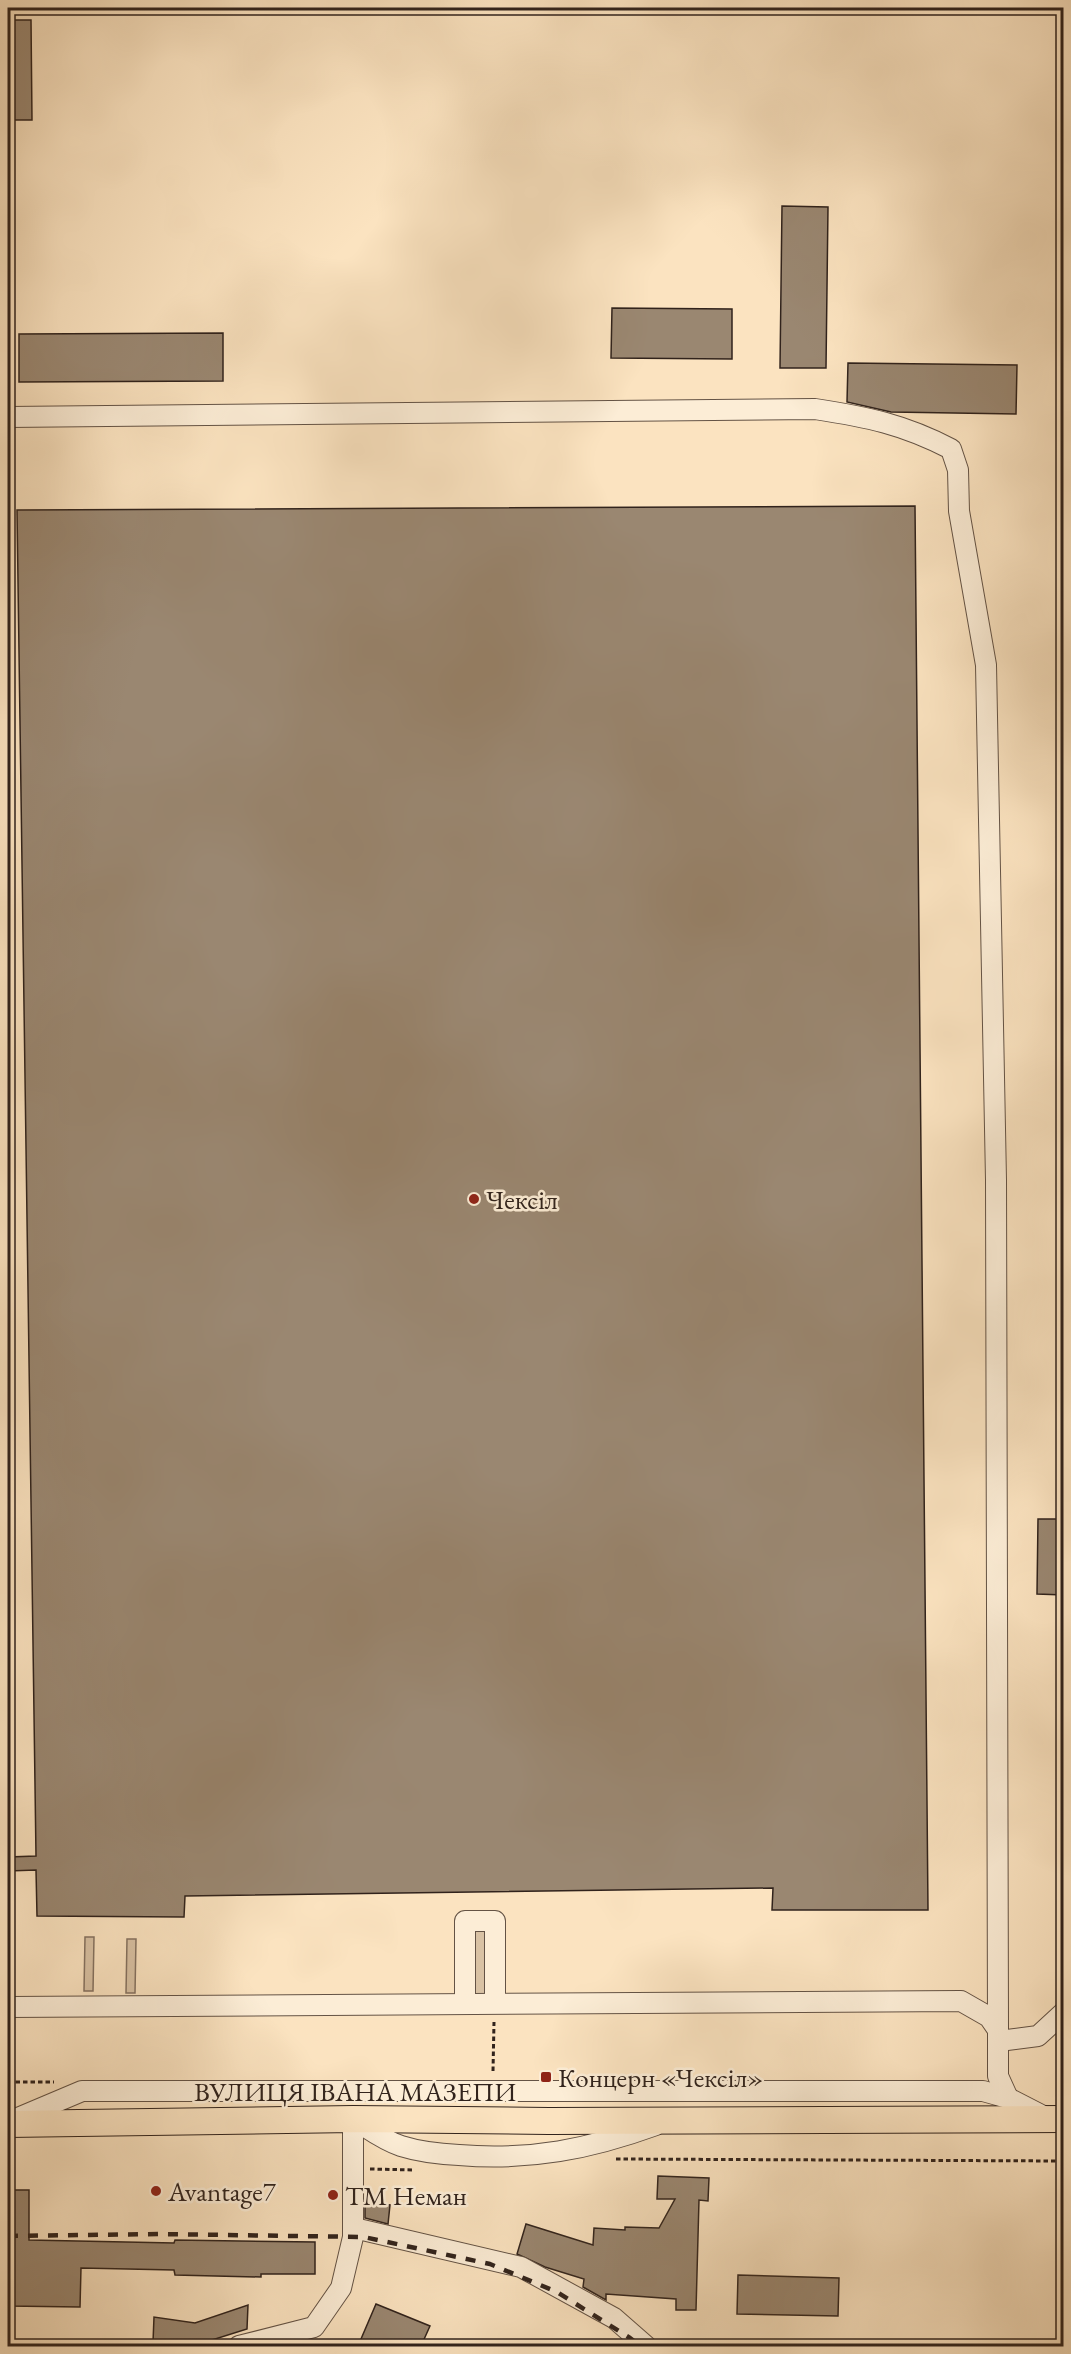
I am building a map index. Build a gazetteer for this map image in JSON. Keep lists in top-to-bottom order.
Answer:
{
  "streets": {
    "main road": ["ВУЛИЦЯ ІВАНА МАЗЕПИ"]
  },
  "places": {
    "other": ["Чексіл", "Avantage7", "ТМ Неман"],
    "transit": ["Концерн «Чексіл»"]
  }
}
